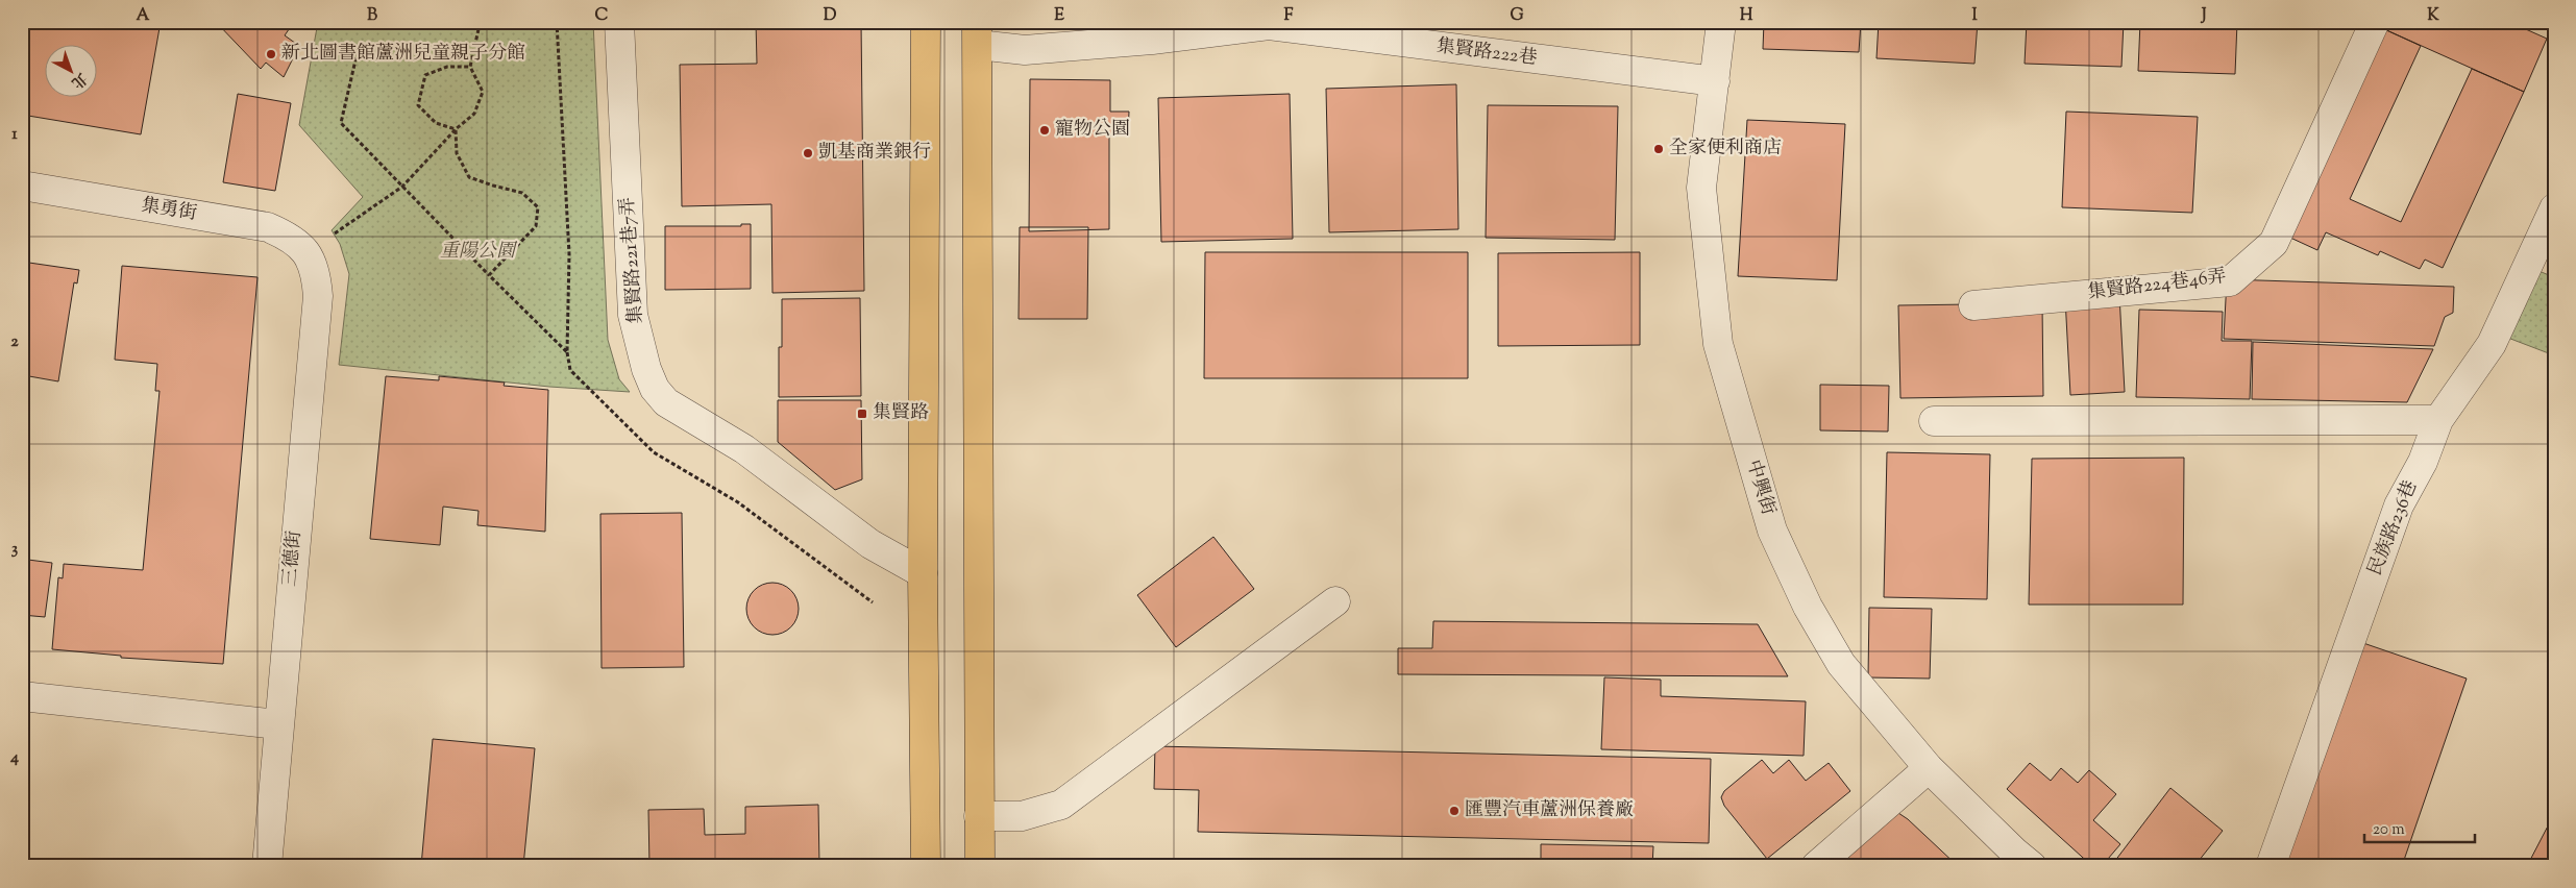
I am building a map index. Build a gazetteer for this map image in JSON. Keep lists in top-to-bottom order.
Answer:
{
  "streets": {
    "street": [
      "集賢路222巷",
      "集勇街",
      "集賢路221巷7弄",
      "集賢路224巷46弄",
      "中興街",
      "民族路236巷",
      "三德街"
    ]
  },
  "crossings": [
    ["集賢路222巷", "中興街"],
    ["集勇街", "三德街"]
  ],
  "parks": ["重陽公園"],
  "places": {
    "other": [
      "新北圖書館蘆洲兒童親子分館",
      "寵物公園",
      "全家便利商店",
      "凱基商業銀行",
      "匯豐汽車蘆洲保養廠"
    ],
    "transit": ["集賢路"]
  },
  "scale_bar": "20 m",
  "north": "bottom right",
  "grid": {
    "columns": [
      "A",
      "B",
      "C",
      "D",
      "E",
      "F",
      "G",
      "H",
      "I",
      "J",
      "K"
    ],
    "rows": [
      "1",
      "2",
      "3",
      "4"
    ]
  }
}
